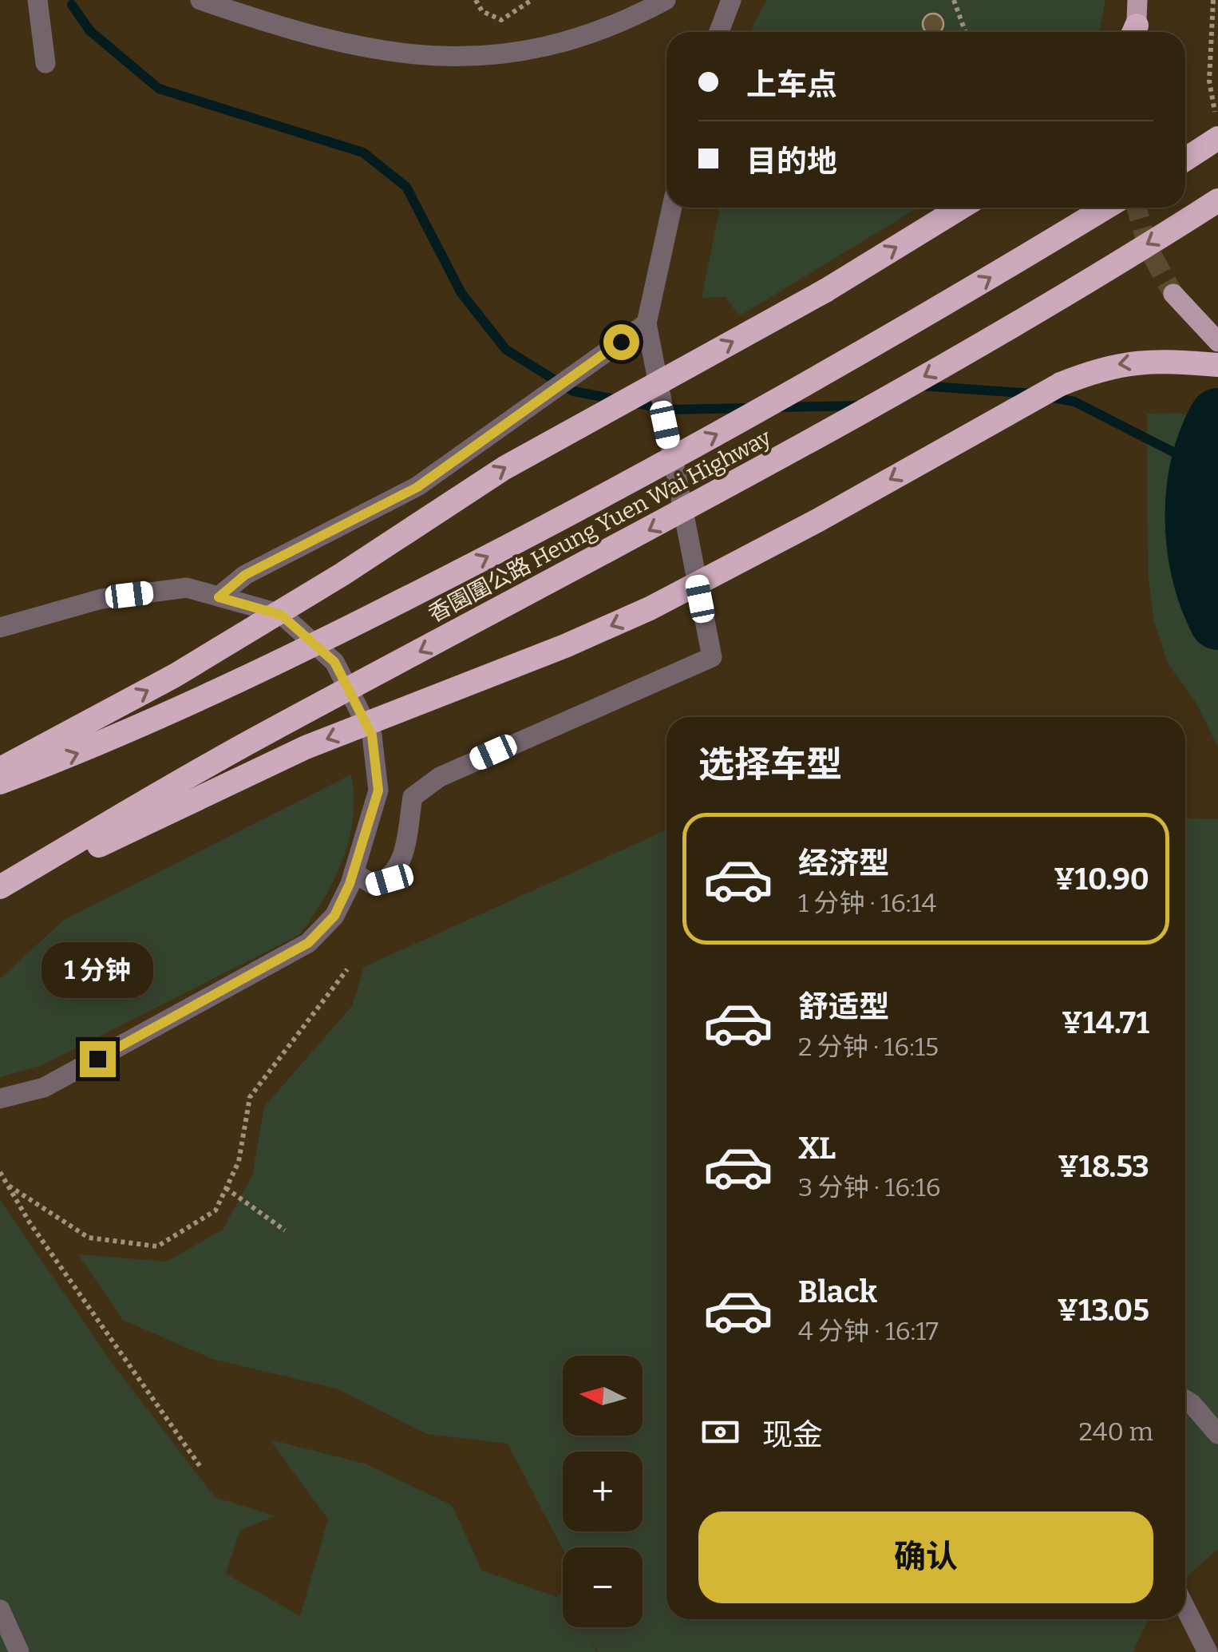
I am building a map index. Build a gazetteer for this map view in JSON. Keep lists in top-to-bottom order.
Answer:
{
  "streets": {
    "highway": ["香園圍公路 Heung Yuen Wai Highway"]
  },
  "north": "left",
  "page": {
    "banner": ["上车点", "目的地"],
    "heading": "选择车型",
    "list": [
      {
        "name": "经济型",
        "note": "1 分钟 · 16:14",
        "value": "¥10.90"
      },
      {
        "name": "舒适型",
        "note": "2 分钟 · 16:15",
        "value": "¥14.71"
      },
      {
        "name": "XL",
        "note": "3 分钟 · 16:16",
        "value": "¥18.53"
      },
      {
        "name": "Black",
        "note": "4 分钟 · 16:17",
        "value": "¥13.05"
      }
    ],
    "bubble": "1 分钟",
    "map_buttons": ["+", "−"],
    "pay": ["现金", "240 m"],
    "buttons": "确认"
  }
}
